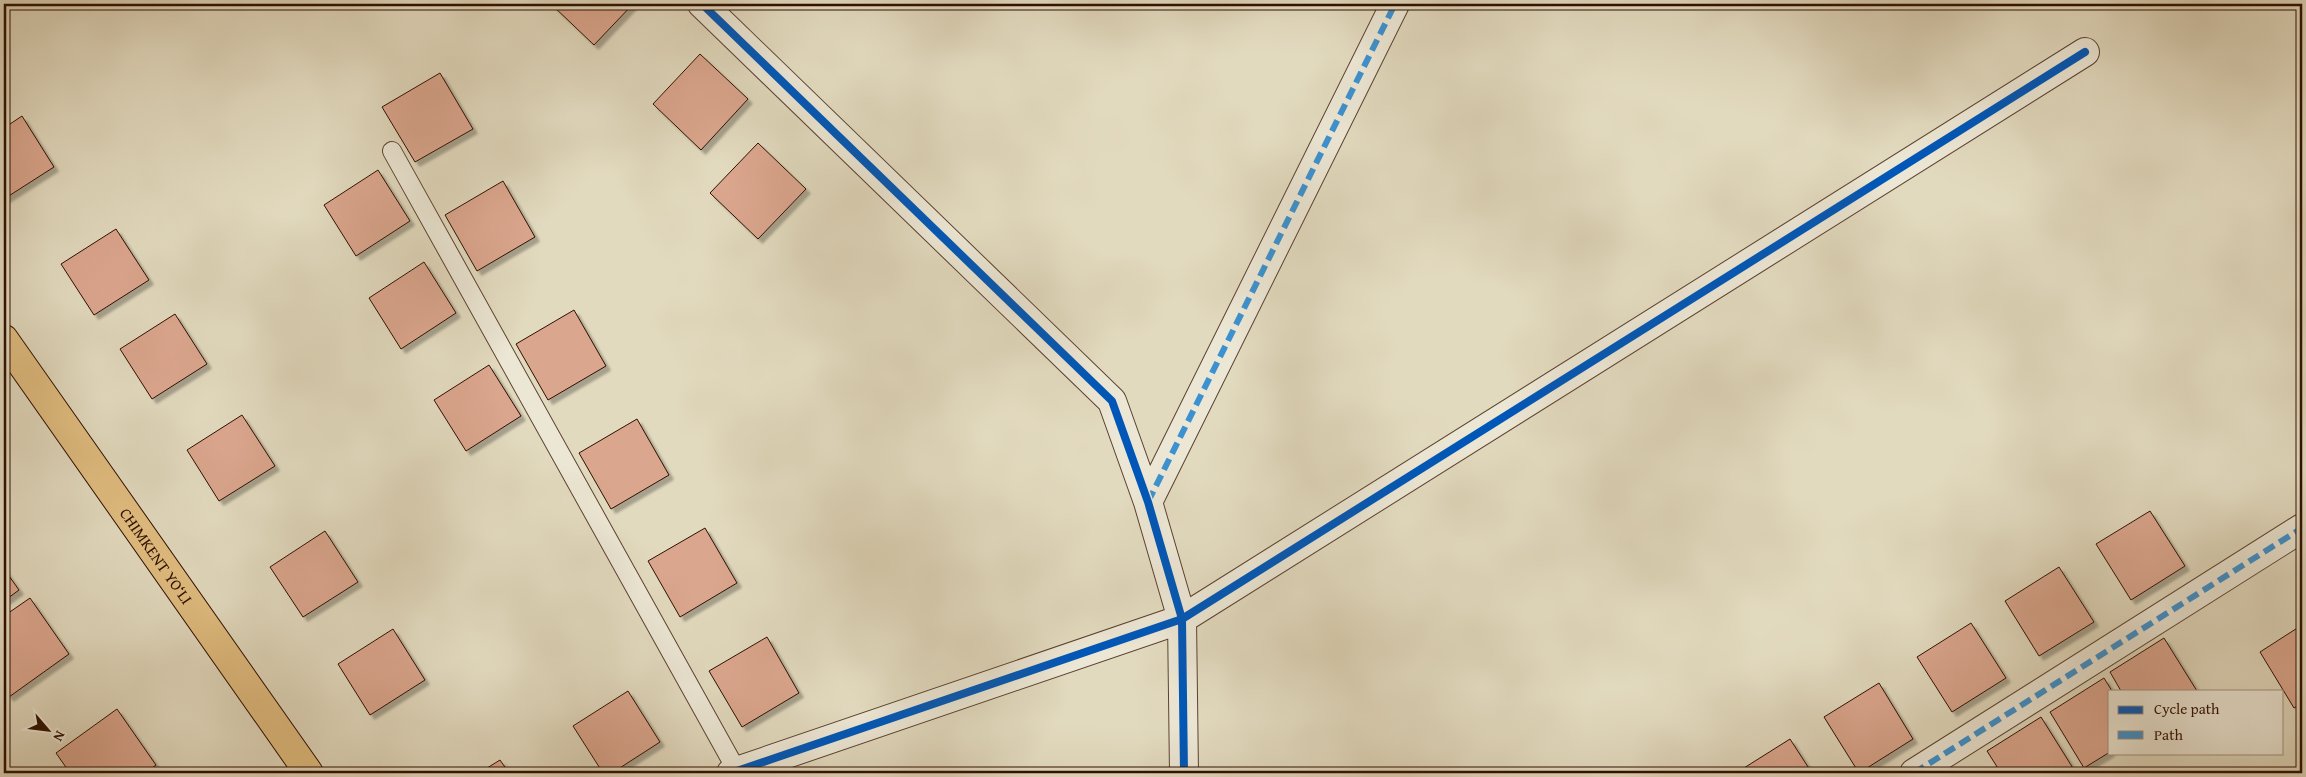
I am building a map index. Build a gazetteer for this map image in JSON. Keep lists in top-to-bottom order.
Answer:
{
  "streets": {
    "highway": ["CHIMKENT YO‘LI"]
  },
  "legend": ["Cycle path", "Path"],
  "north": "bottom right"
}
